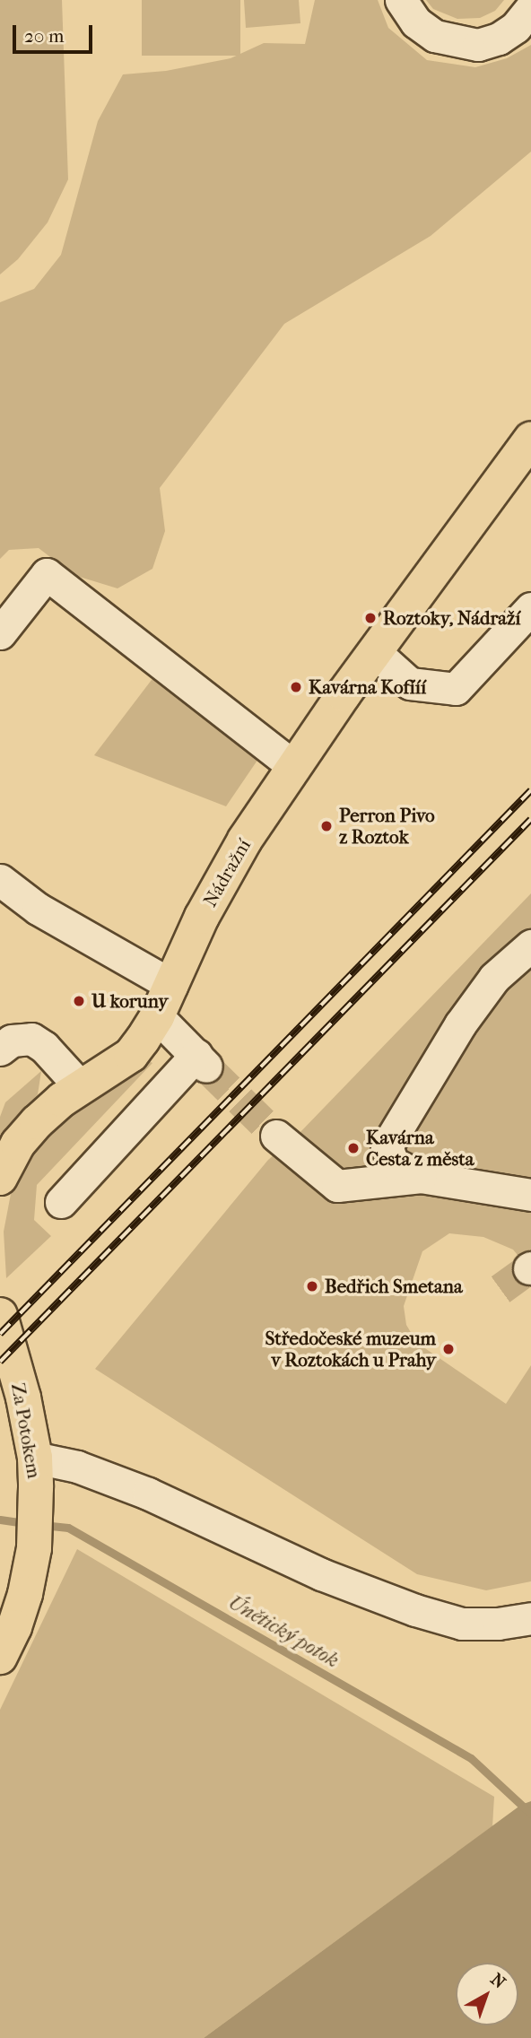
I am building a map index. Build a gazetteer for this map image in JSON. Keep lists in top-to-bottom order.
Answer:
{
  "streets": {
    "main road": ["Nádražní", "Za Potokem"]
  },
  "water": ["Únětický potok"],
  "places": [
    "Roztoky, Nádraží",
    "Kavárna Kofííí",
    "Perron Pivo z Roztok",
    "U koruny",
    "Kavárna Cesta z města",
    "Bedřich Smetana",
    "Středočeské muzeum v Roztokách u Prahy"
  ],
  "scale_bar": "20 m",
  "north": "top right"
}
